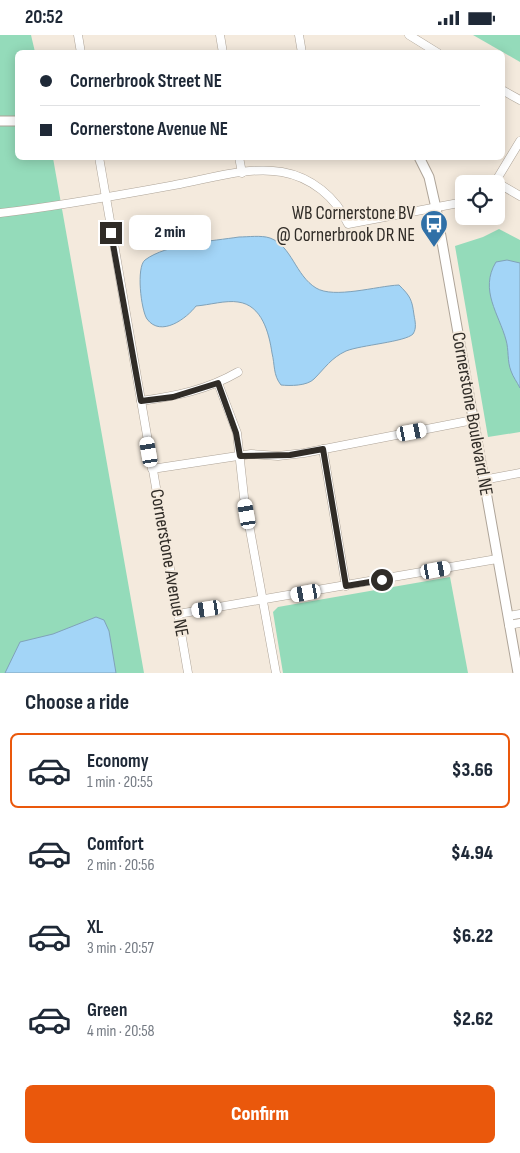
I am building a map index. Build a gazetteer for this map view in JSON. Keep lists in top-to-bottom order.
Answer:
{
  "streets": {
    "street": ["Cornerstone Boulevard NE", "Cornerstone Avenue NE"]
  },
  "places": {
    "bus stop": ["WB Cornerstone BV @ Cornerbrook DR NE"]
  },
  "page": {
    "status": "20:52",
    "banner": ["Cornerbrook Street NE", "Cornerstone Avenue NE"],
    "bubble": "2 min",
    "heading": "Choose a ride",
    "list": [
      {
        "name": "Economy",
        "note": "1 min · 20:55",
        "value": "$3.66"
      },
      {
        "name": "Comfort",
        "note": "2 min · 20:56",
        "value": "$4.94"
      },
      {
        "name": "XL",
        "note": "3 min · 20:57",
        "value": "$6.22"
      },
      {
        "name": "Green",
        "note": "4 min · 20:58",
        "value": "$2.62"
      }
    ],
    "buttons": "Confirm"
  }
}
